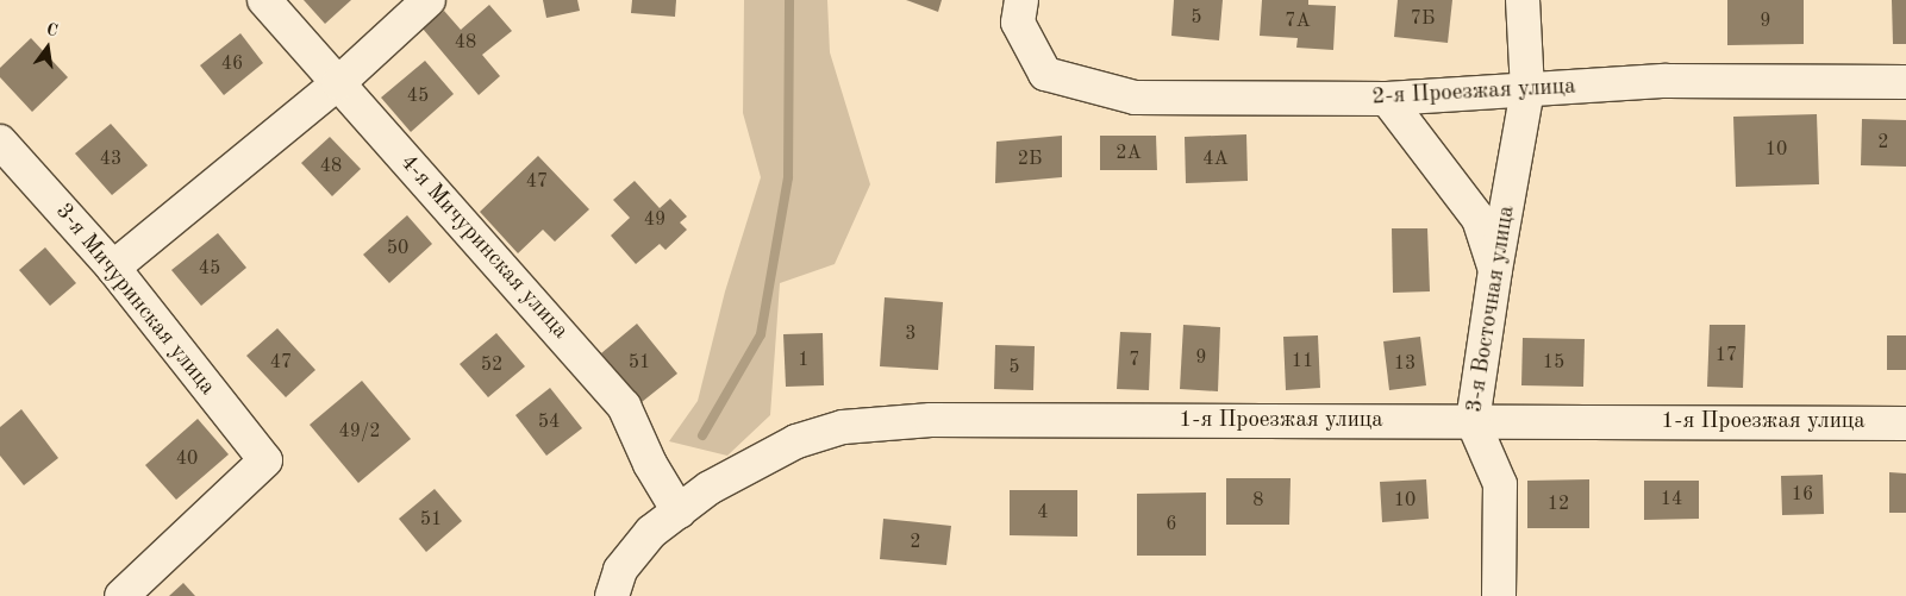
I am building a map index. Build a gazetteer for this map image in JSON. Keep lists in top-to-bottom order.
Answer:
{
  "streets": {
    "street": [
      "2-я Проезжая улица",
      "4-я Мичуринская улица",
      "3-я Мичуринская улица",
      "3-я Восточная улица",
      "1-я Проезжая улица"
    ]
  },
  "crossings": [
    ["2-я Проезжая улица", "3-я Восточная улица"],
    ["4-я Мичуринская улица", "1-я Проезжая улица"],
    ["3-я Восточная улица", "1-я Проезжая улица"]
  ],
  "house_numbers": [
    "5",
    "7Б",
    "7А",
    "9",
    "48",
    "46",
    "45",
    "2",
    "10",
    "2А",
    "43",
    "2Б",
    "4А",
    "48",
    "47",
    "49",
    "50",
    "45",
    "3",
    "17",
    "9",
    "1",
    "7",
    "11",
    "47",
    "51",
    "15",
    "13",
    "52",
    "5",
    "54",
    "49/2",
    "40",
    "16",
    "14",
    "8",
    "10",
    "12",
    "4",
    "51",
    "6",
    "2"
  ],
  "north": "top"
}
